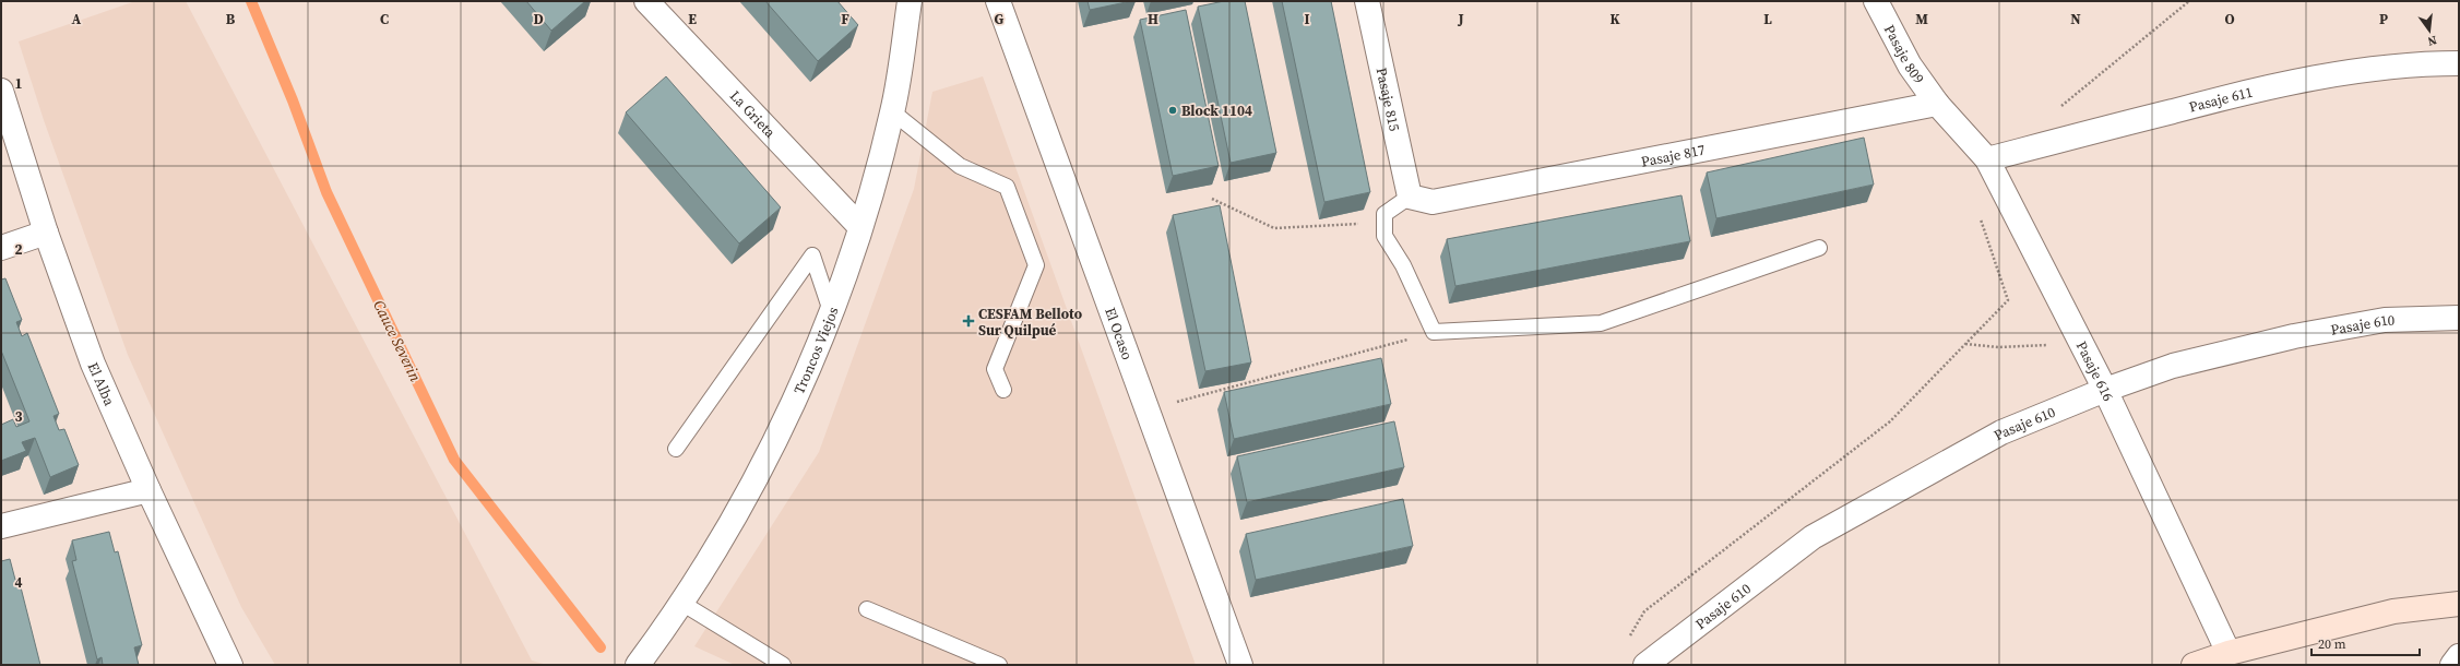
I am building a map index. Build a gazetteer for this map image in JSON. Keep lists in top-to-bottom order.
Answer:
{
  "streets": {
    "street": [
      "Pasaje 809",
      "Pasaje 815",
      "Pasaje 611",
      "La Grieta",
      "Pasaje 817",
      "Pasaje 610",
      "El Ocaso",
      "Troncos Viejos",
      "Pasaje 616",
      "El Alba"
    ]
  },
  "crossings": [
    ["Pasaje 809", "Pasaje 817"],
    ["Pasaje 809", "Pasaje 616"],
    ["Pasaje 815", "Pasaje 817"],
    ["Pasaje 611", "Pasaje 616"],
    ["La Grieta", "Troncos Viejos"],
    ["Pasaje 817", "Pasaje 616"],
    ["Pasaje 610", "Pasaje 616"]
  ],
  "water": ["Cauce Severin"],
  "places": {
    "other": ["Block 1104"],
    "health": ["CESFAM Belloto Sur Quilpué"]
  },
  "scale_bar": "20 m",
  "north": "bottom",
  "grid": {
    "columns": [
      "A",
      "B",
      "C",
      "D",
      "E",
      "F",
      "G",
      "H",
      "I",
      "J",
      "K",
      "L",
      "M",
      "N",
      "O",
      "P"
    ],
    "rows": [
      "1",
      "2",
      "3",
      "4"
    ]
  }
}
